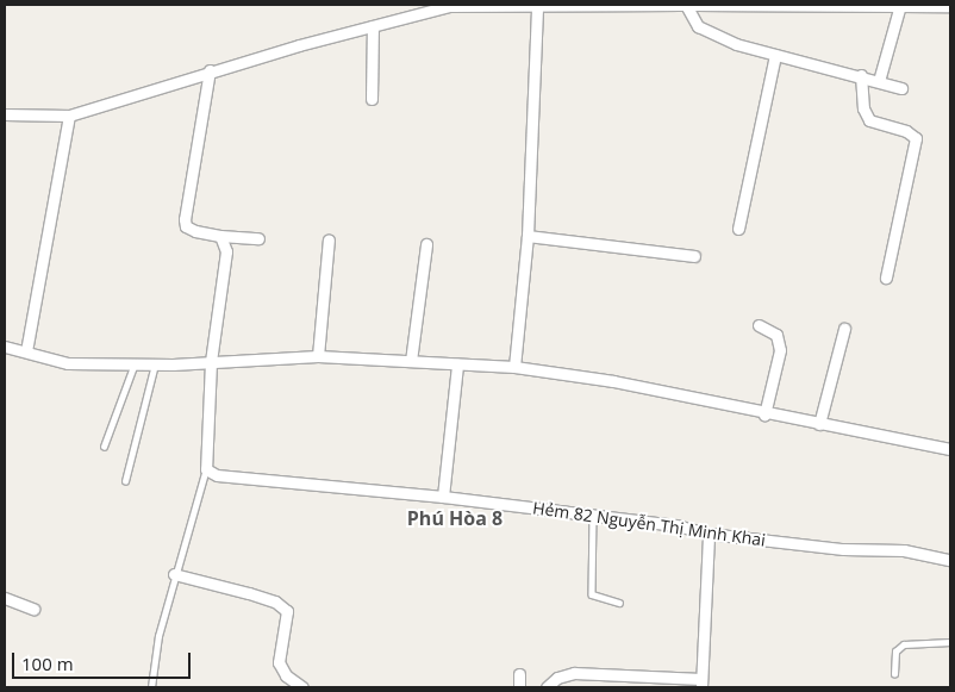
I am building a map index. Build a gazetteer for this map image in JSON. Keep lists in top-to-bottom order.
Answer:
{
  "streets": {
    "street": ["Hẻm 82 Nguyễn Thị Minh Khai"]
  },
  "districts": ["Phú Hòa 8"],
  "scale_bar": "100 m"
}
